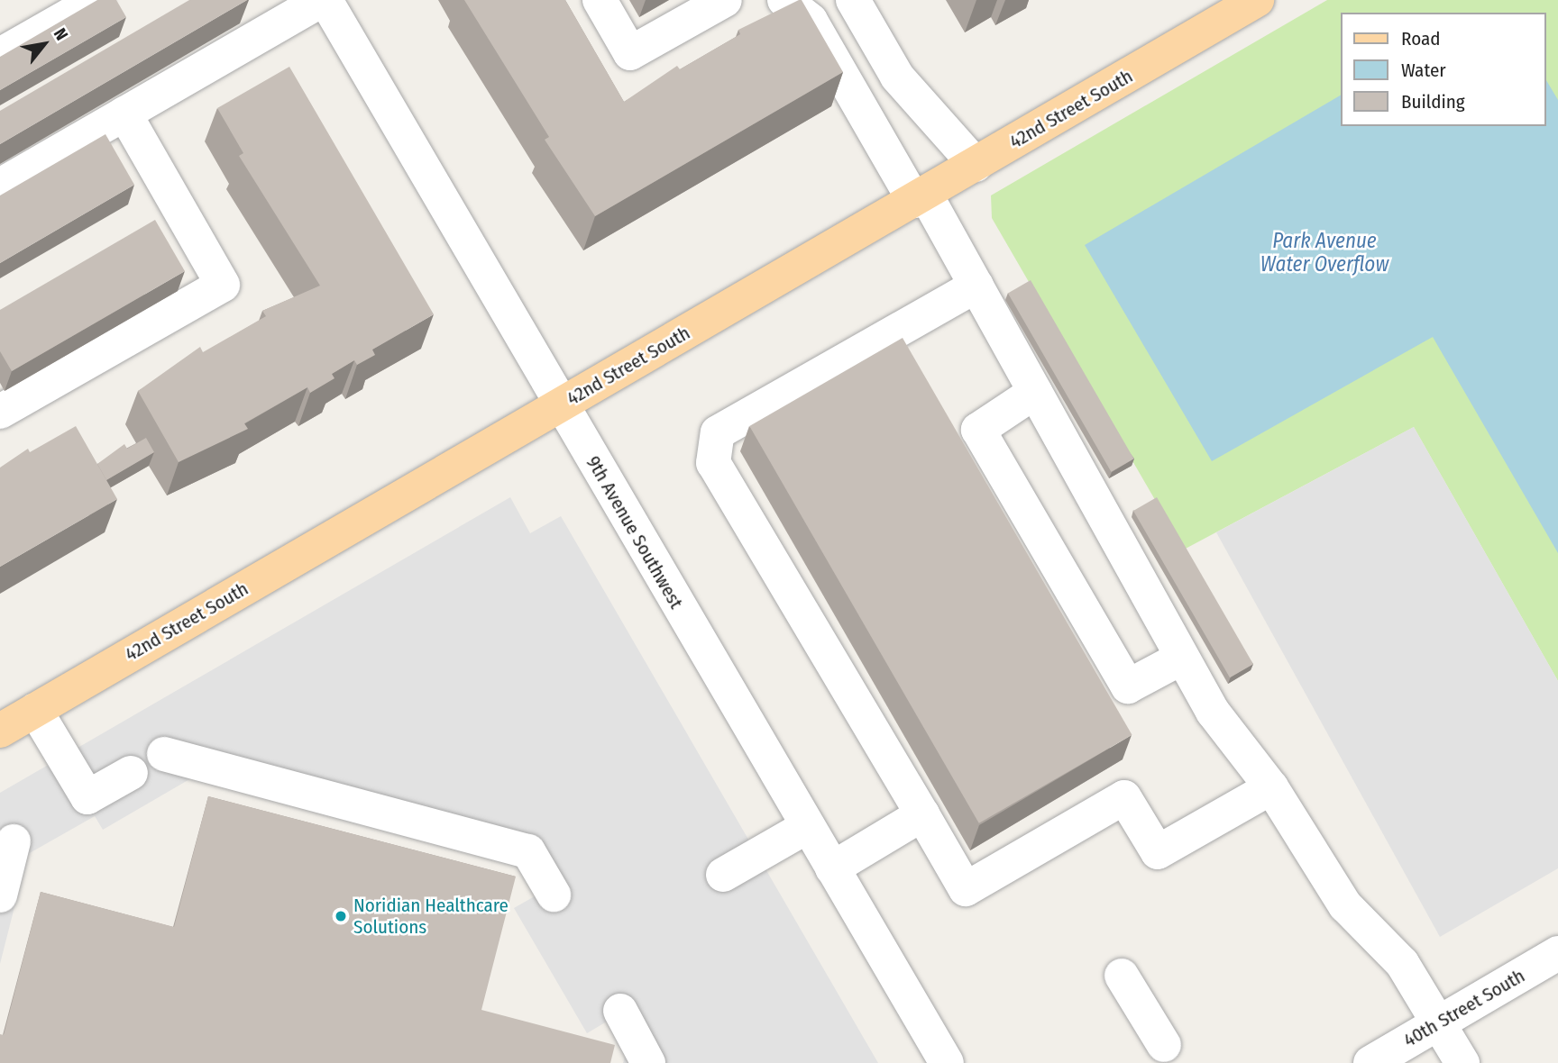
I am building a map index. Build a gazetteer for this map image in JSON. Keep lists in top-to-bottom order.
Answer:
{
  "streets": {
    "main road": ["42nd Street South"],
    "street": ["9th Avenue Southwest", "40th Street South"]
  },
  "crossings": [
    ["42nd Street South", "9th Avenue Southwest"]
  ],
  "water": ["Park Avenue Water Overflow"],
  "places": ["Noridian Healthcare Solutions"],
  "legend": ["Road", "Water", "Building"],
  "north": "top right"
}
